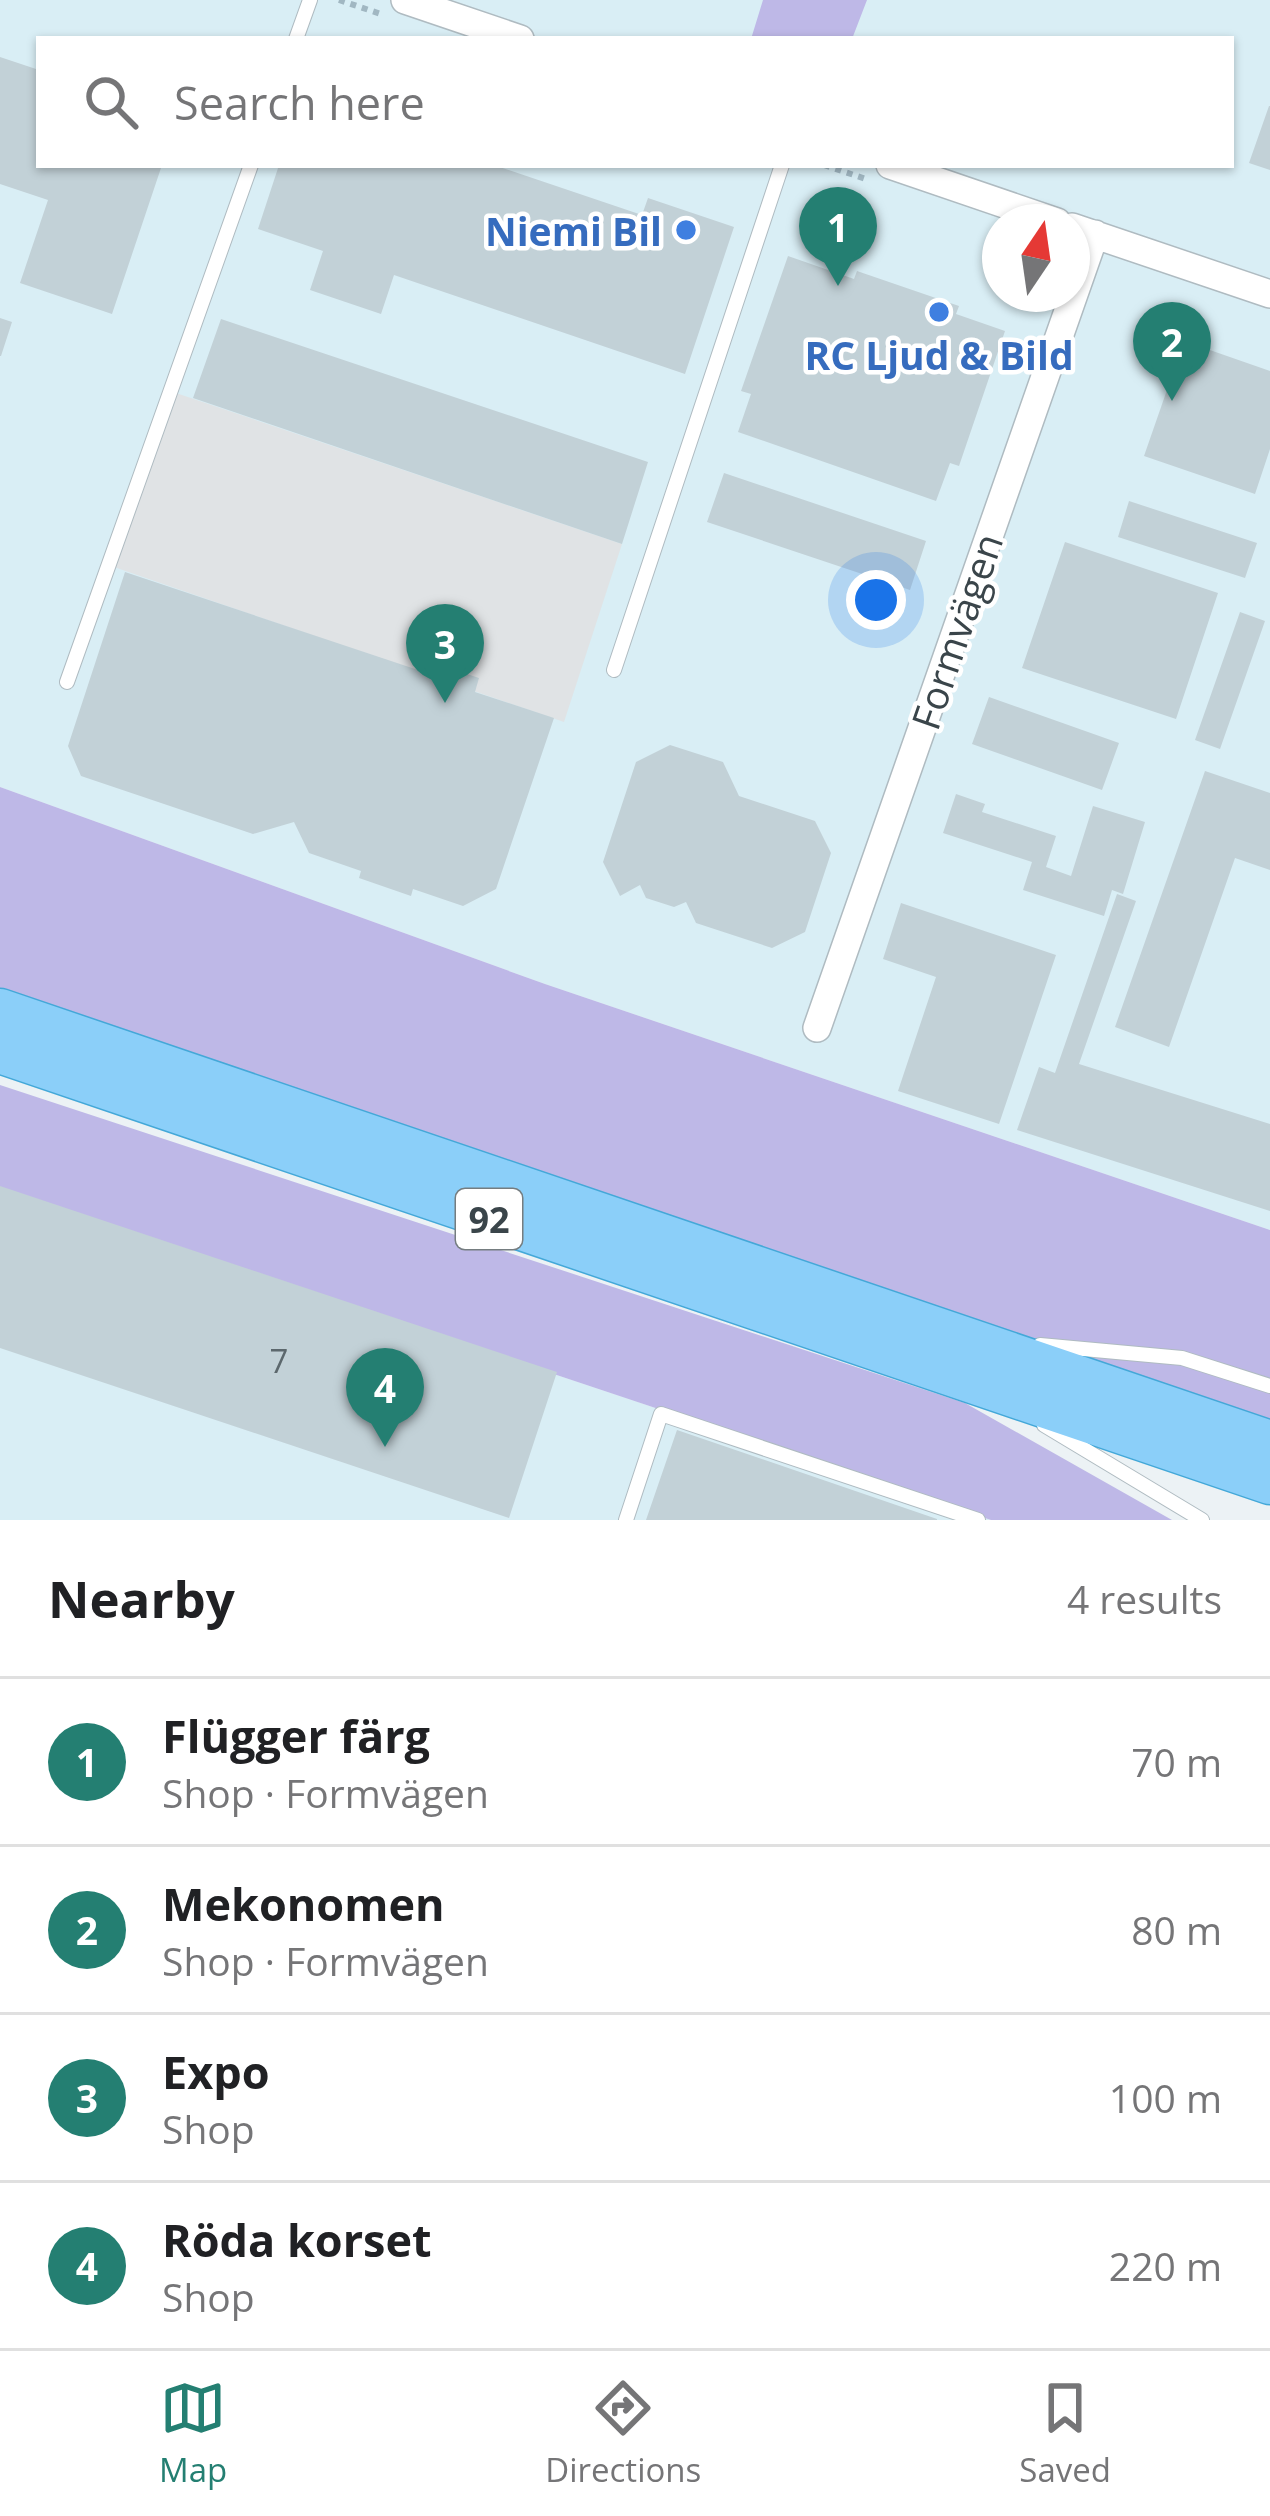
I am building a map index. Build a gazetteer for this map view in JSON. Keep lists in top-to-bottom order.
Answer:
{
  "streets": {
    "highway": ["92"],
    "street": ["Formvägen"]
  },
  "places": ["Niemi Bil", "RC Ljud & Bild"],
  "house_numbers": ["7"],
  "north": "top",
  "page": {
    "search": "Search here",
    "pins": [
      "1",
      "2",
      "3",
      "4"
    ],
    "heading": ["Nearby", "4 results"],
    "list": [
      {
        "mark": "1",
        "name": "Flügger färg",
        "note": "Shop · Formvägen",
        "value": "70 m"
      },
      {
        "mark": "2",
        "name": "Mekonomen",
        "note": "Shop · Formvägen",
        "value": "80 m"
      },
      {
        "mark": "3",
        "name": "Expo",
        "note": "Shop",
        "value": "100 m"
      },
      {
        "mark": "4",
        "name": "Röda korset",
        "note": "Shop",
        "value": "220 m"
      }
    ],
    "nav": ["Map", "Directions", "Saved"]
  }
}
